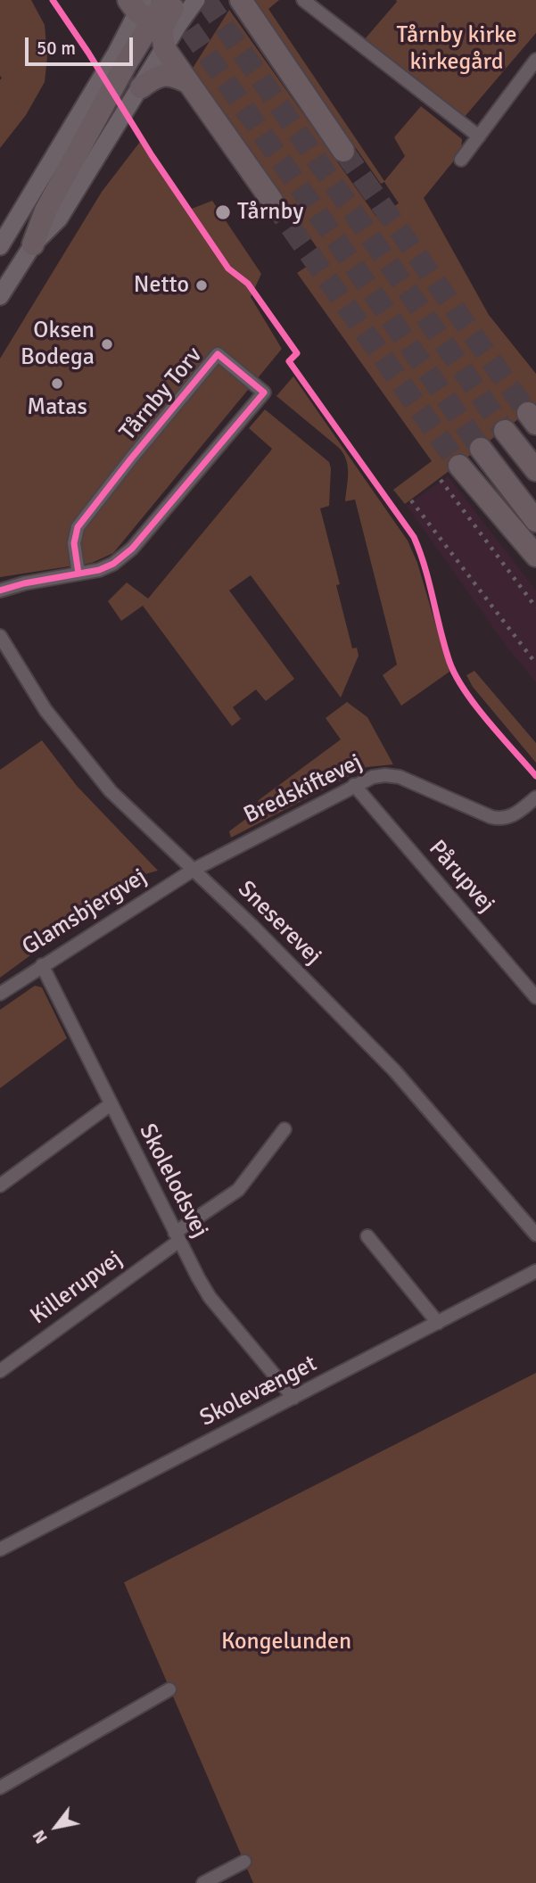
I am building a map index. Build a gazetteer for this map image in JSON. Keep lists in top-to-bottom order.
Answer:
{
  "streets": {
    "street": [
      "Tårnby Torv",
      "Bredskiftevej",
      "Pårupvej",
      "Glamsbjergvej",
      "Sneserevej",
      "Skolelodsvej",
      "Killerupvej",
      "Skolevænget"
    ]
  },
  "crossings": [
    ["Bredskiftevej", "Pårupvej"],
    ["Bredskiftevej", "Glamsbjergvej"],
    ["Bredskiftevej", "Sneserevej"],
    ["Glamsbjergvej", "Sneserevej"],
    ["Glamsbjergvej", "Skolelodsvej"],
    ["Skolelodsvej", "Killerupvej"],
    ["Skolelodsvej", "Skolevænget"]
  ],
  "parks": ["Tårnby kirke kirkegård", "Kongelunden"],
  "places": [
    "Tårnby",
    "Netto",
    "Oksen Bodega",
    "Matas"
  ],
  "scale_bar": "50 m",
  "north": "bottom left"
}
